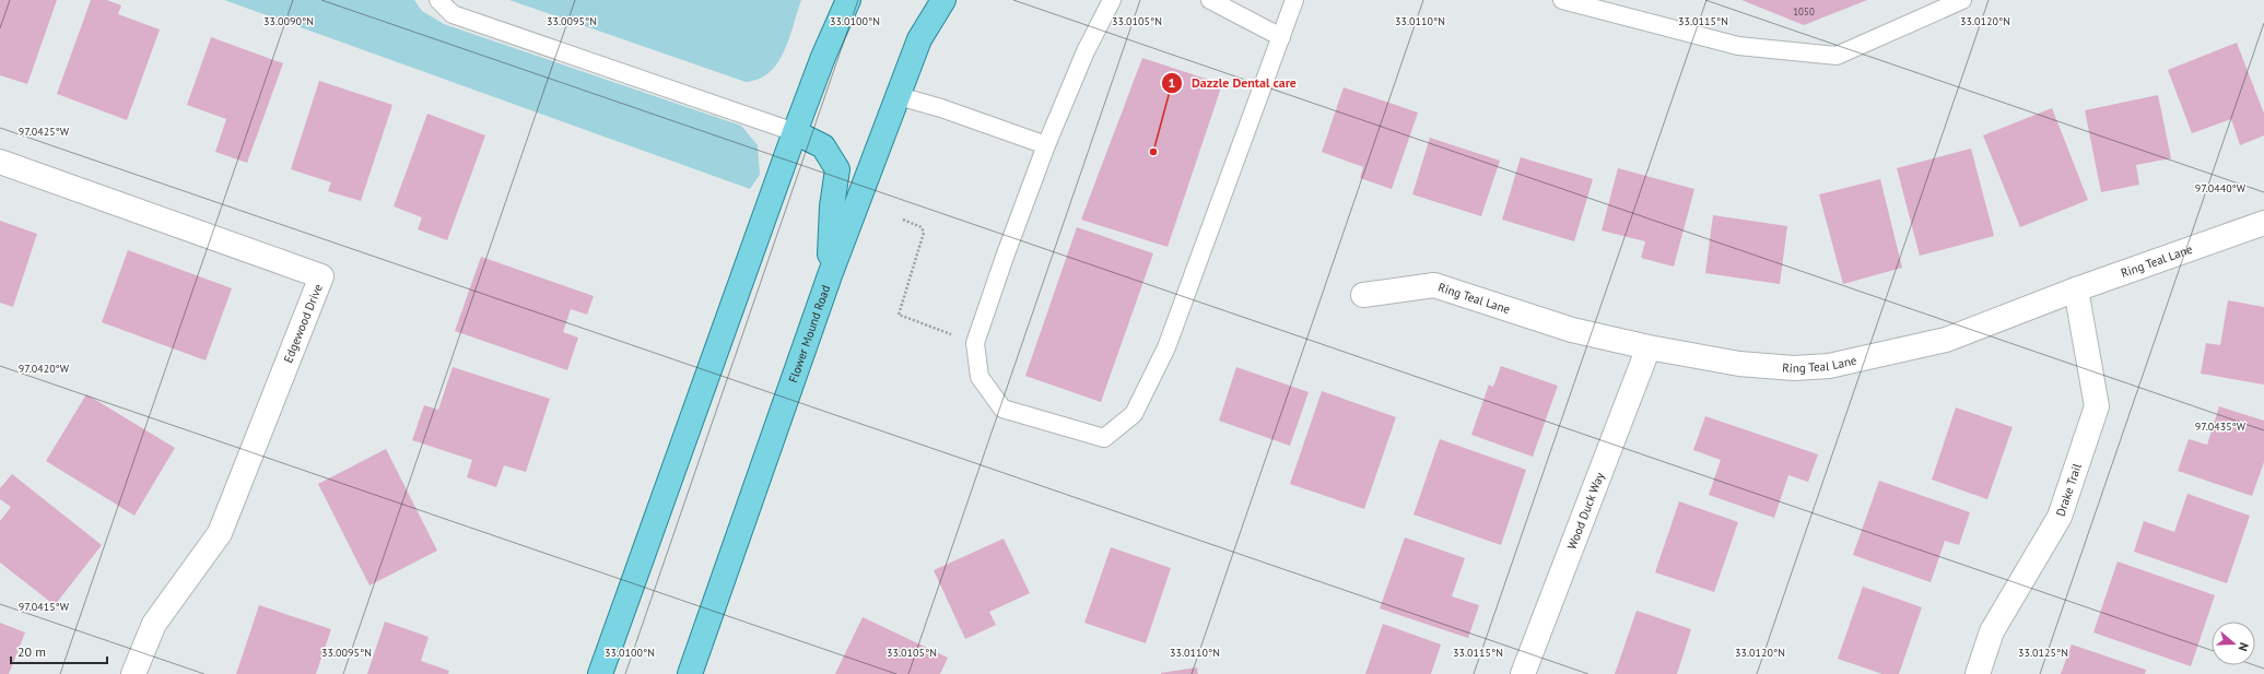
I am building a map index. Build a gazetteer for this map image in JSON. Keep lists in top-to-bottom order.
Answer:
{
  "streets": {
    "main road": ["Flower Mound Road"],
    "street": [
      "Ring Teal Lane",
      "Edgewood Drive",
      "Drake Trail",
      "Wood Duck Way"
    ]
  },
  "crossings": [
    ["Ring Teal Lane", "Drake Trail"],
    ["Ring Teal Lane", "Wood Duck Way"]
  ],
  "places": ["Dazzle Dental care"],
  "house_numbers": ["1050"],
  "scale_bar": "20 m",
  "north": "right",
  "coordinates": [
    "33.0100°N",
    "33.0090°N",
    "33.0095°N",
    "33.0105°N",
    "33.0110°N",
    "33.0115°N",
    "33.0120°N",
    "97.0425°W",
    "97.0440°W",
    "97.0420°W",
    "97.0435°W",
    "97.0415°W",
    "33.0125°N"
  ]
}
